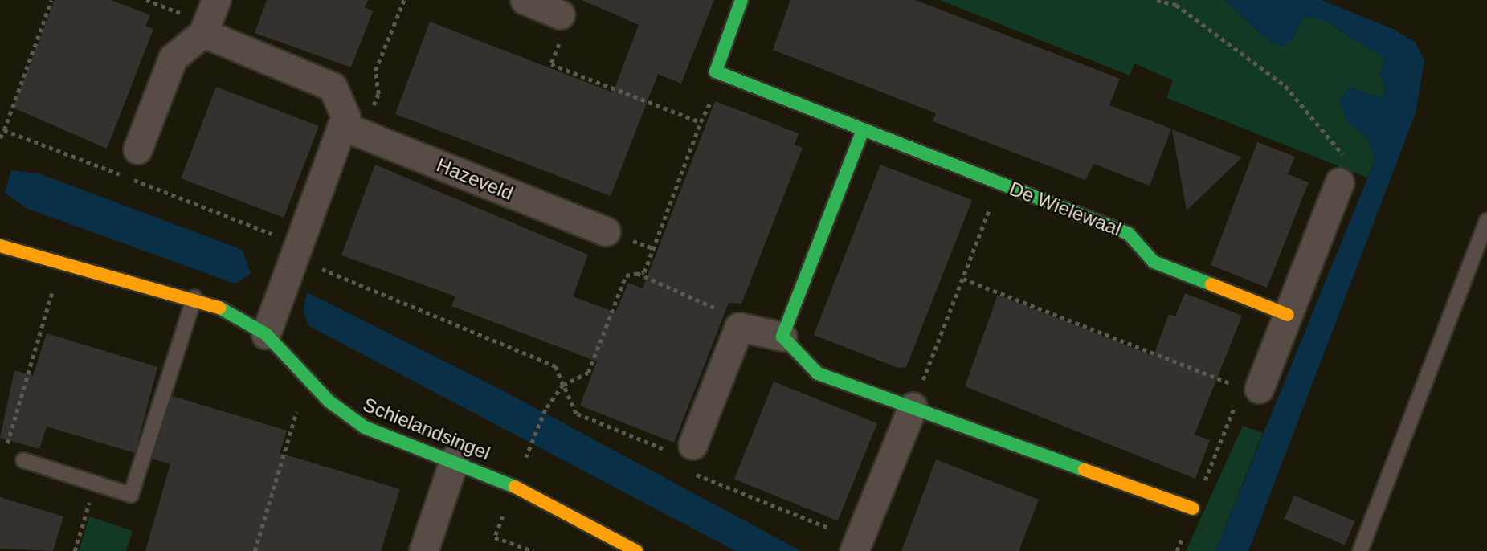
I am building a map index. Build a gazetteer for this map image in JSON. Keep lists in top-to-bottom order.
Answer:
{
  "streets": {
    "street": ["Hazeveld", "De Wielewaal", "Schielandsingel"]
  }
}
